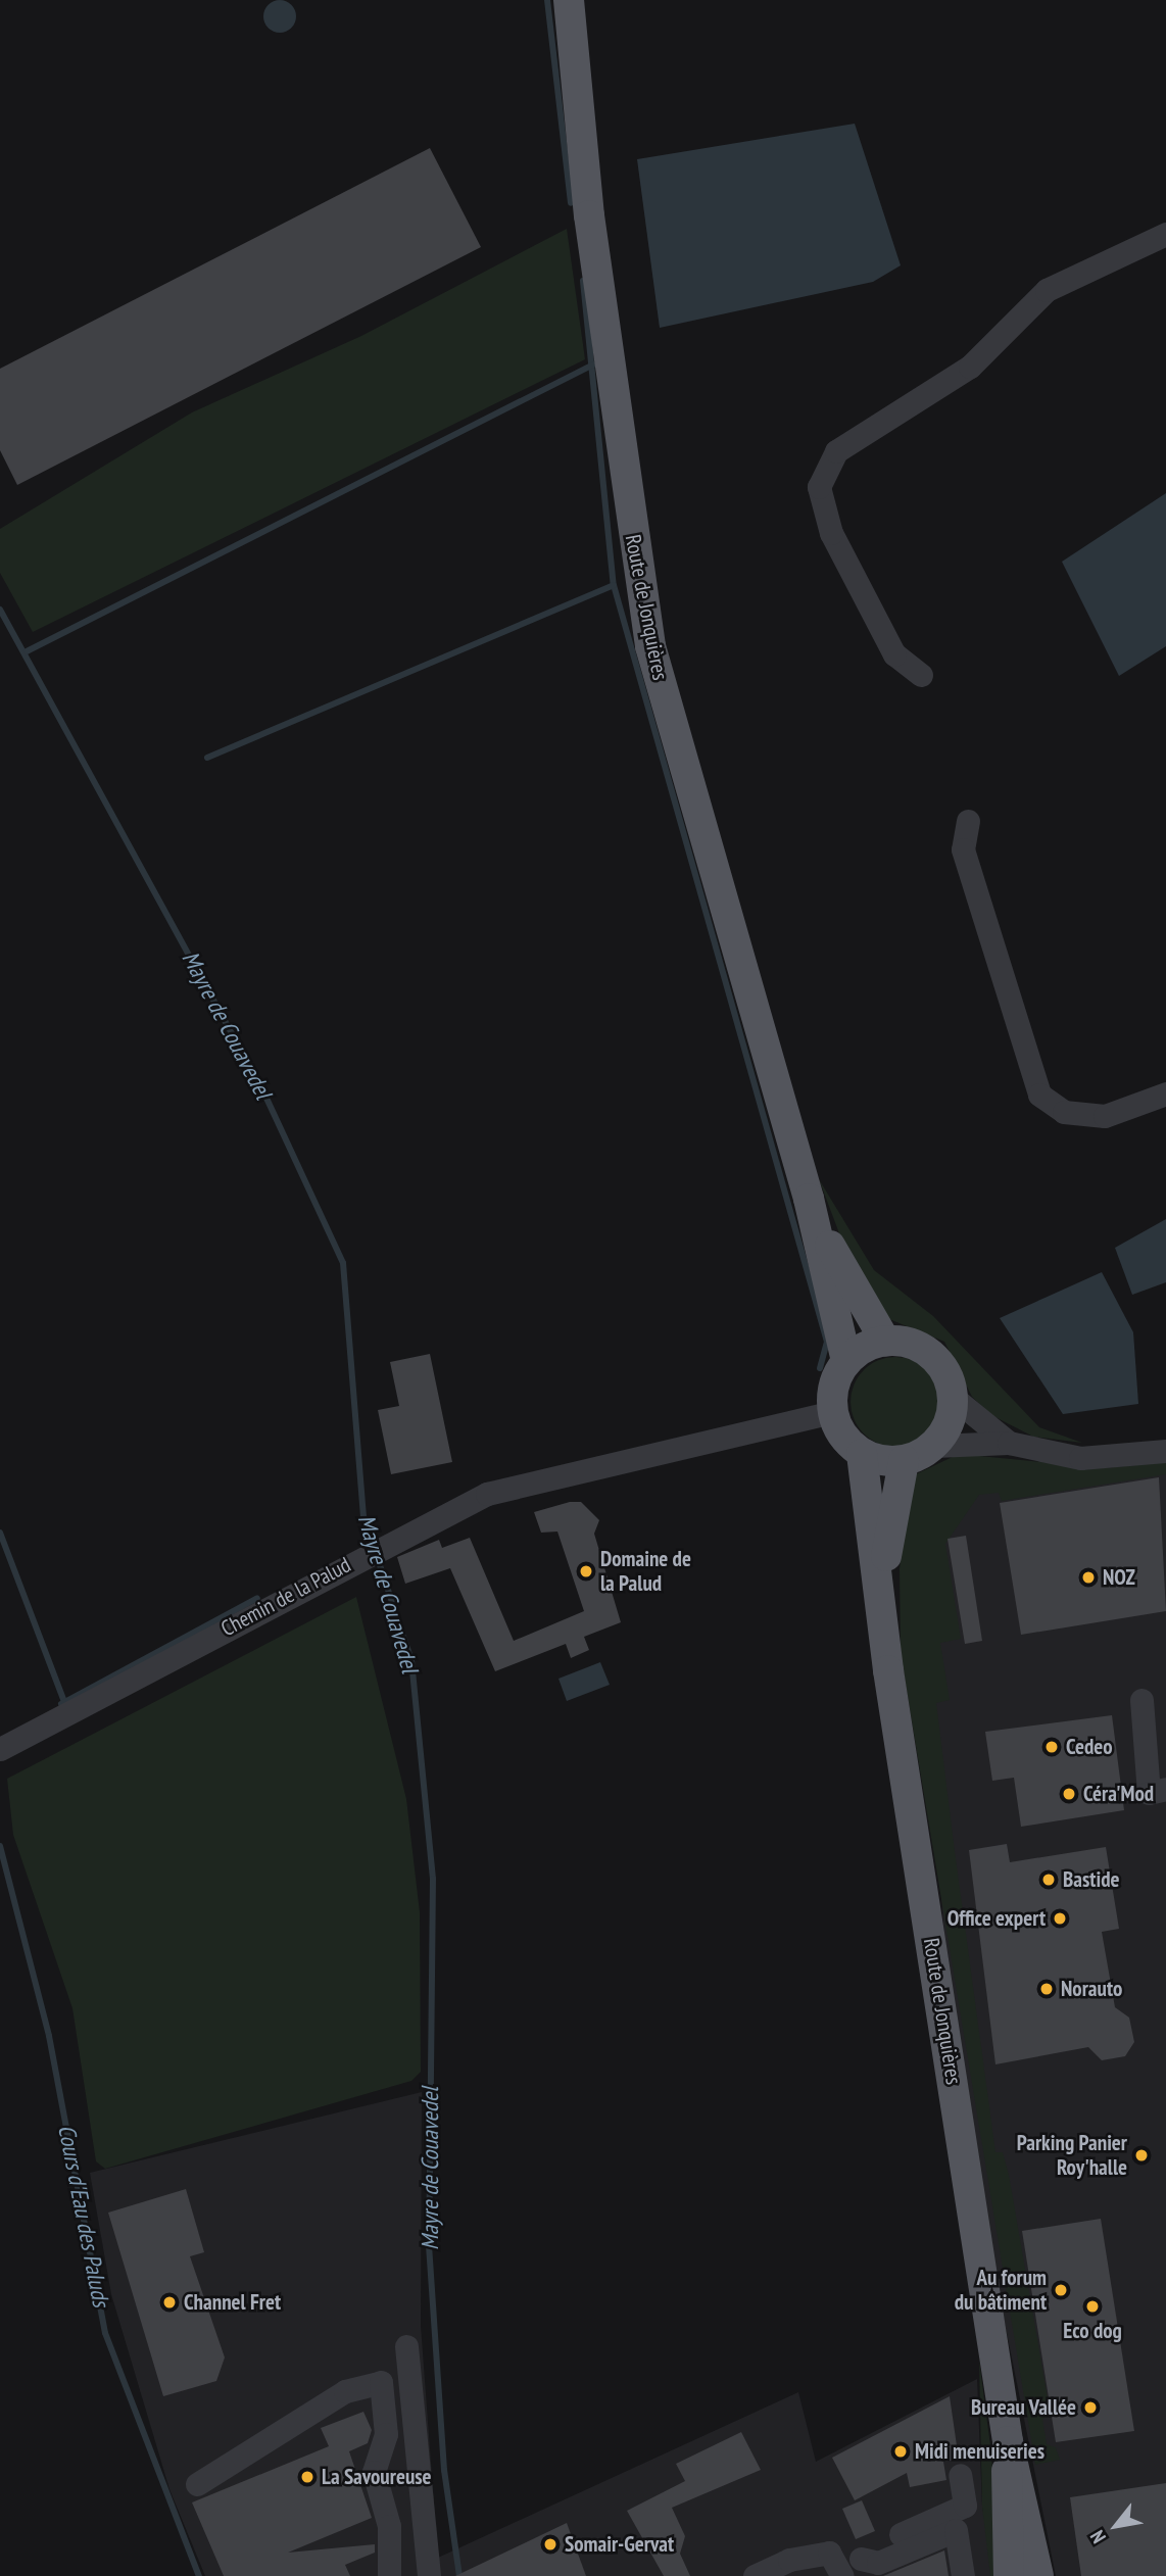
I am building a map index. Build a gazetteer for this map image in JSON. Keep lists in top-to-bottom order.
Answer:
{
  "streets": {
    "main road": ["Route de Jonquières"],
    "street": ["Chemin de la Palud"]
  },
  "crossings": [
    ["Route de Jonquières", "Chemin de la Palud"]
  ],
  "water": ["Mayre de Couavedel", "Cours d'Eau des Paluds"],
  "places": [
    "Domaine de la Palud",
    "NOZ",
    "Cedeo",
    "Céra'Mod",
    "Bastide",
    "Office expert",
    "Norauto",
    "Parking Panier Roy'halle",
    "Au forum du bâtiment",
    "Channel Fret",
    "Eco dog",
    "Bureau Vallée",
    "Midi menuiseries",
    "La Savoureuse",
    "Somair-Gervat"
  ],
  "north": "bottom left"
}
